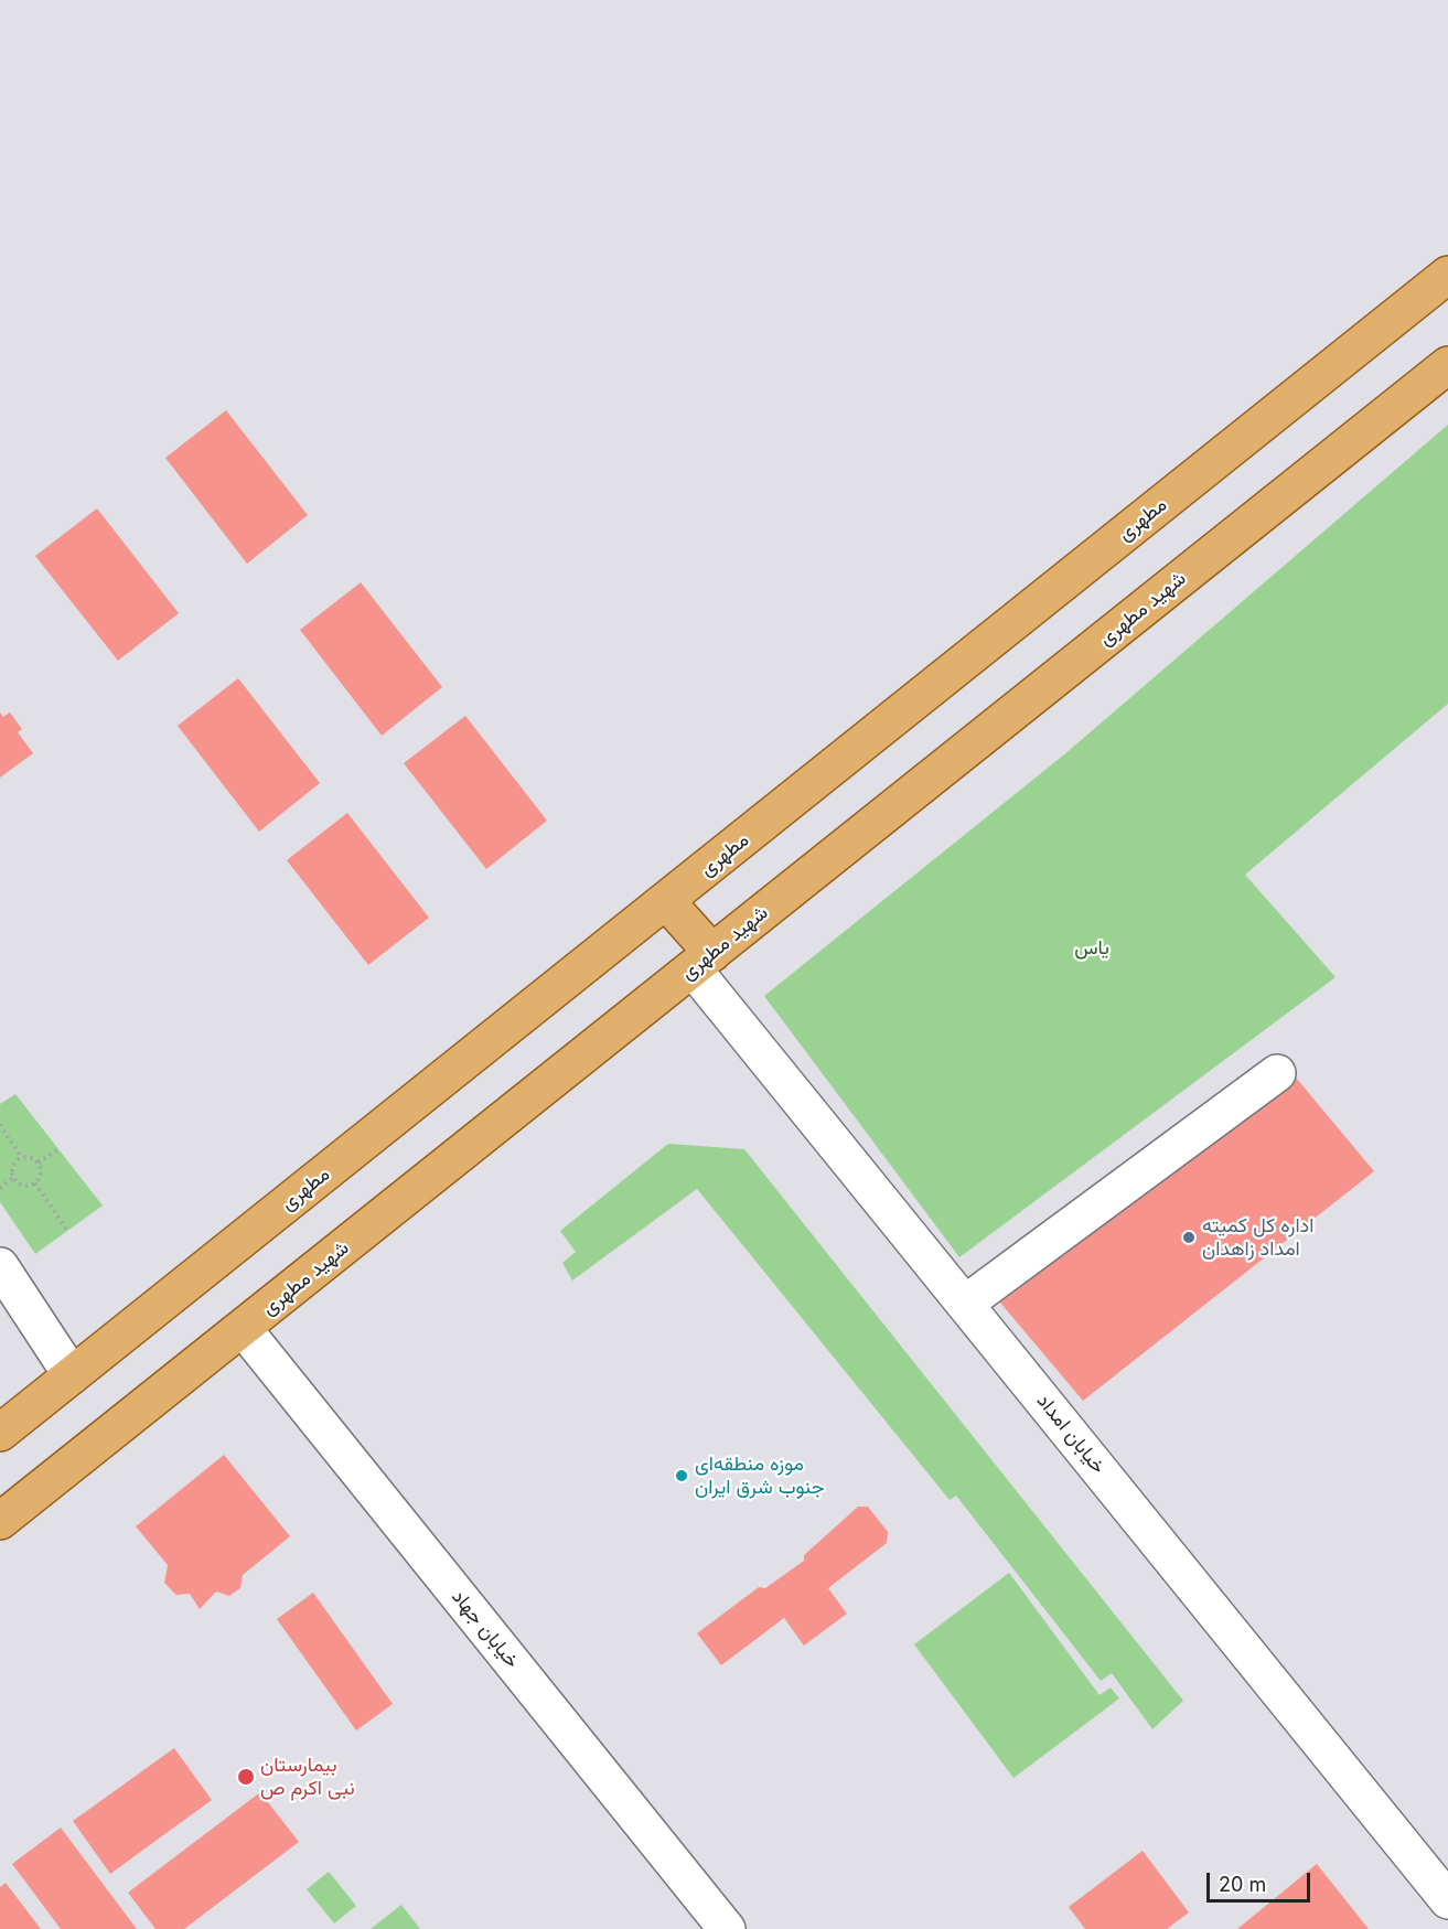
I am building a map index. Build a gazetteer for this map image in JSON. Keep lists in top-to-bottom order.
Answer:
{
  "streets": {
    "main road": ["مطهری", "شهید مطهری"],
    "street": ["خیابان امداد", "خیابان جهاد"]
  },
  "crossings": [
    ["شهید مطهری", "خیابان امداد"],
    ["شهید مطهری", "خیابان جهاد"]
  ],
  "parks": ["یاس"],
  "places": ["اداره کل کمیته امداد زاهدان", "موزه منطقه‌ای جنوب شرق ایران", "بیمارستان نبی اکرم ص"],
  "scale_bar": "20 m"
}
